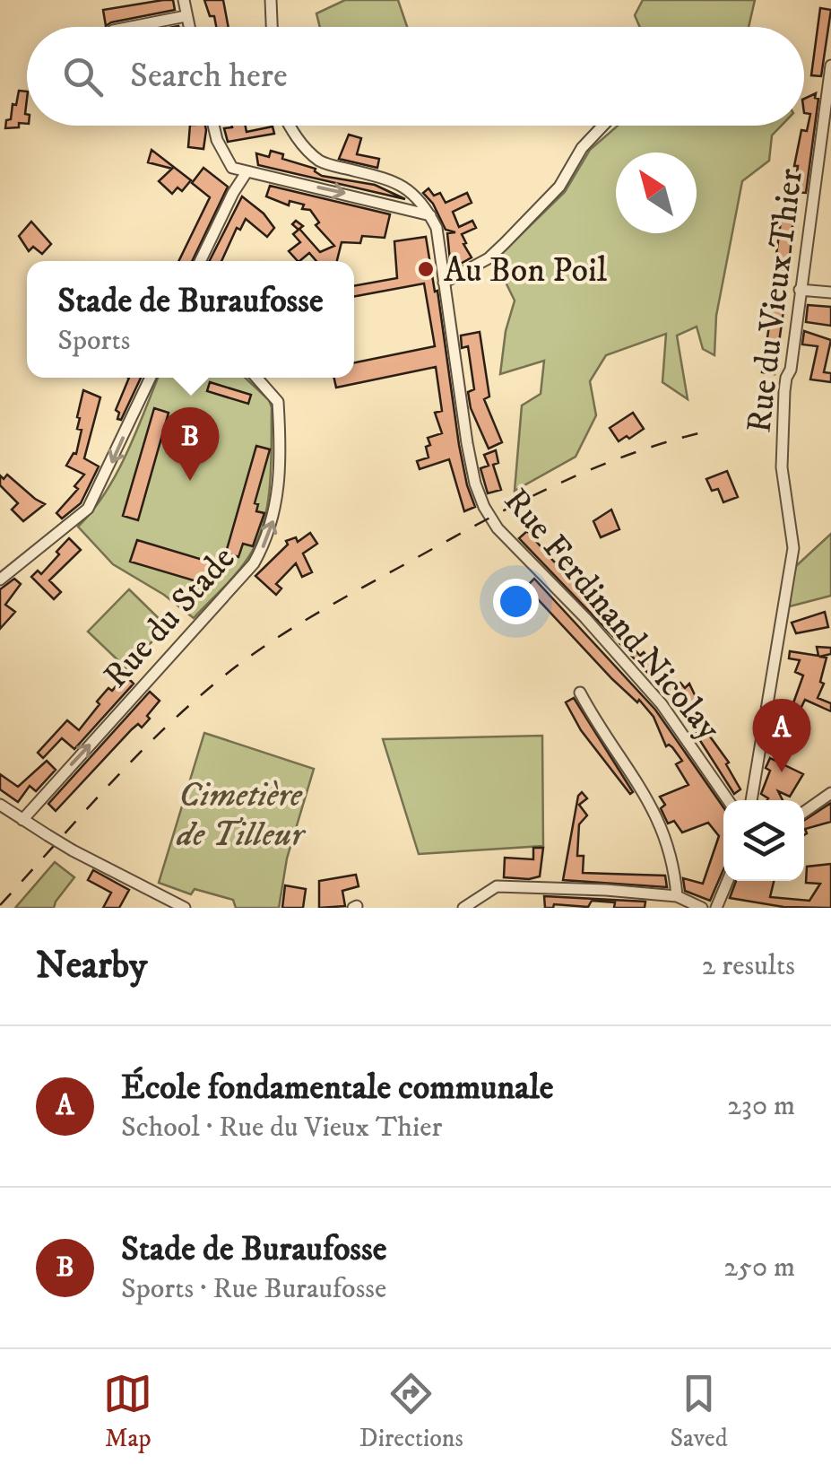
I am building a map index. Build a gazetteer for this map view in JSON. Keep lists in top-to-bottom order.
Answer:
{
  "streets": {
    "street": ["Rue du Vieux Thier", "Rue Ferdinand Nicolay", "Rue du Stade"]
  },
  "one_way": ["Rue du Stade"],
  "parks": ["Cimetière de Tilleur"],
  "places": ["Au Bon Poil"],
  "north": "top left",
  "page": {
    "search": "Search here",
    "popup": ["Stade de Buraufosse", "Sports"],
    "pins": ["B", "A"],
    "heading": ["Nearby", "2 results"],
    "list": [
      {
        "mark": "A",
        "name": "École fondamentale communale",
        "note": "School · Rue du Vieux Thier",
        "value": "230 m"
      },
      {
        "mark": "B",
        "name": "Stade de Buraufosse",
        "note": "Sports · Rue Buraufosse",
        "value": "250 m"
      }
    ],
    "nav": ["Map", "Directions", "Saved"]
  }
}
